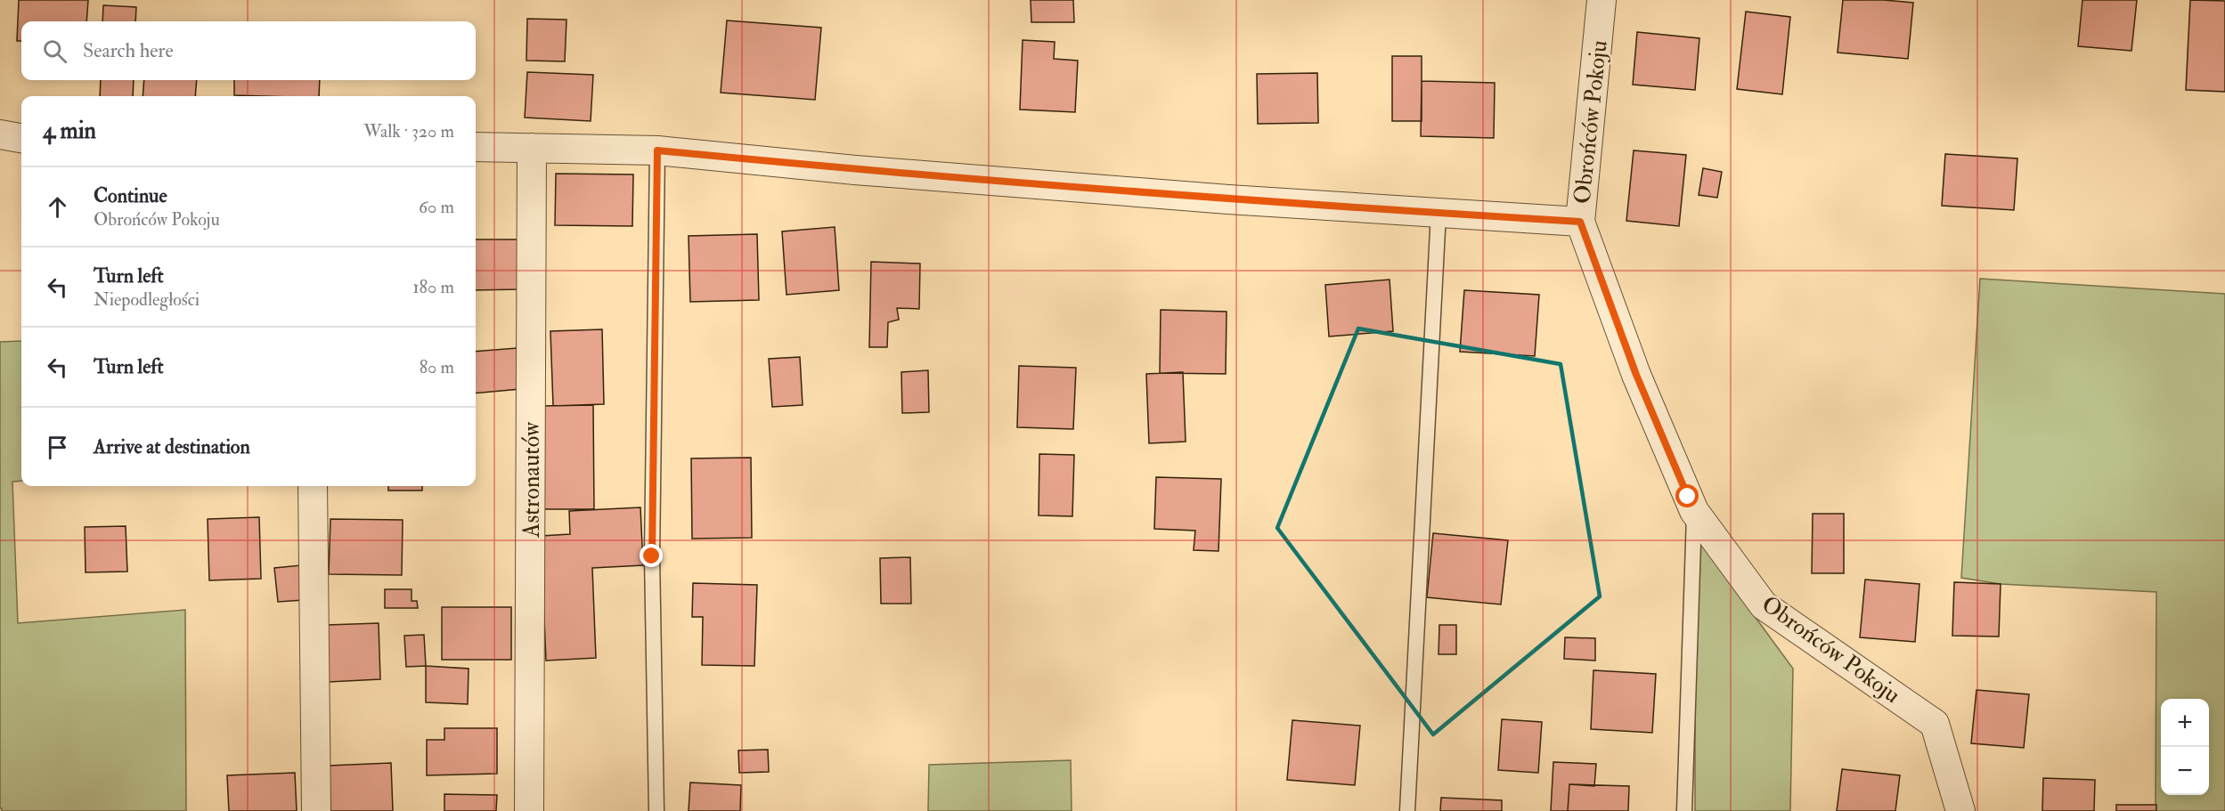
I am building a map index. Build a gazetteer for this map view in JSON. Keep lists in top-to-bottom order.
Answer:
{
  "streets": {
    "street": ["Obrońców Pokoju", "Astronautów"]
  },
  "page": {
    "search": "Search here",
    "heading": ["4 min", "Walk · 320 m"],
    "list": [
      ["Continue", "Obrońców Pokoju", "60 m"],
      ["Turn left", "Niepodległości", "180 m"],
      ["Turn left", "80 m"],
      "Arrive at destination"
    ],
    "map_buttons": ["+", "−"]
  }
}
